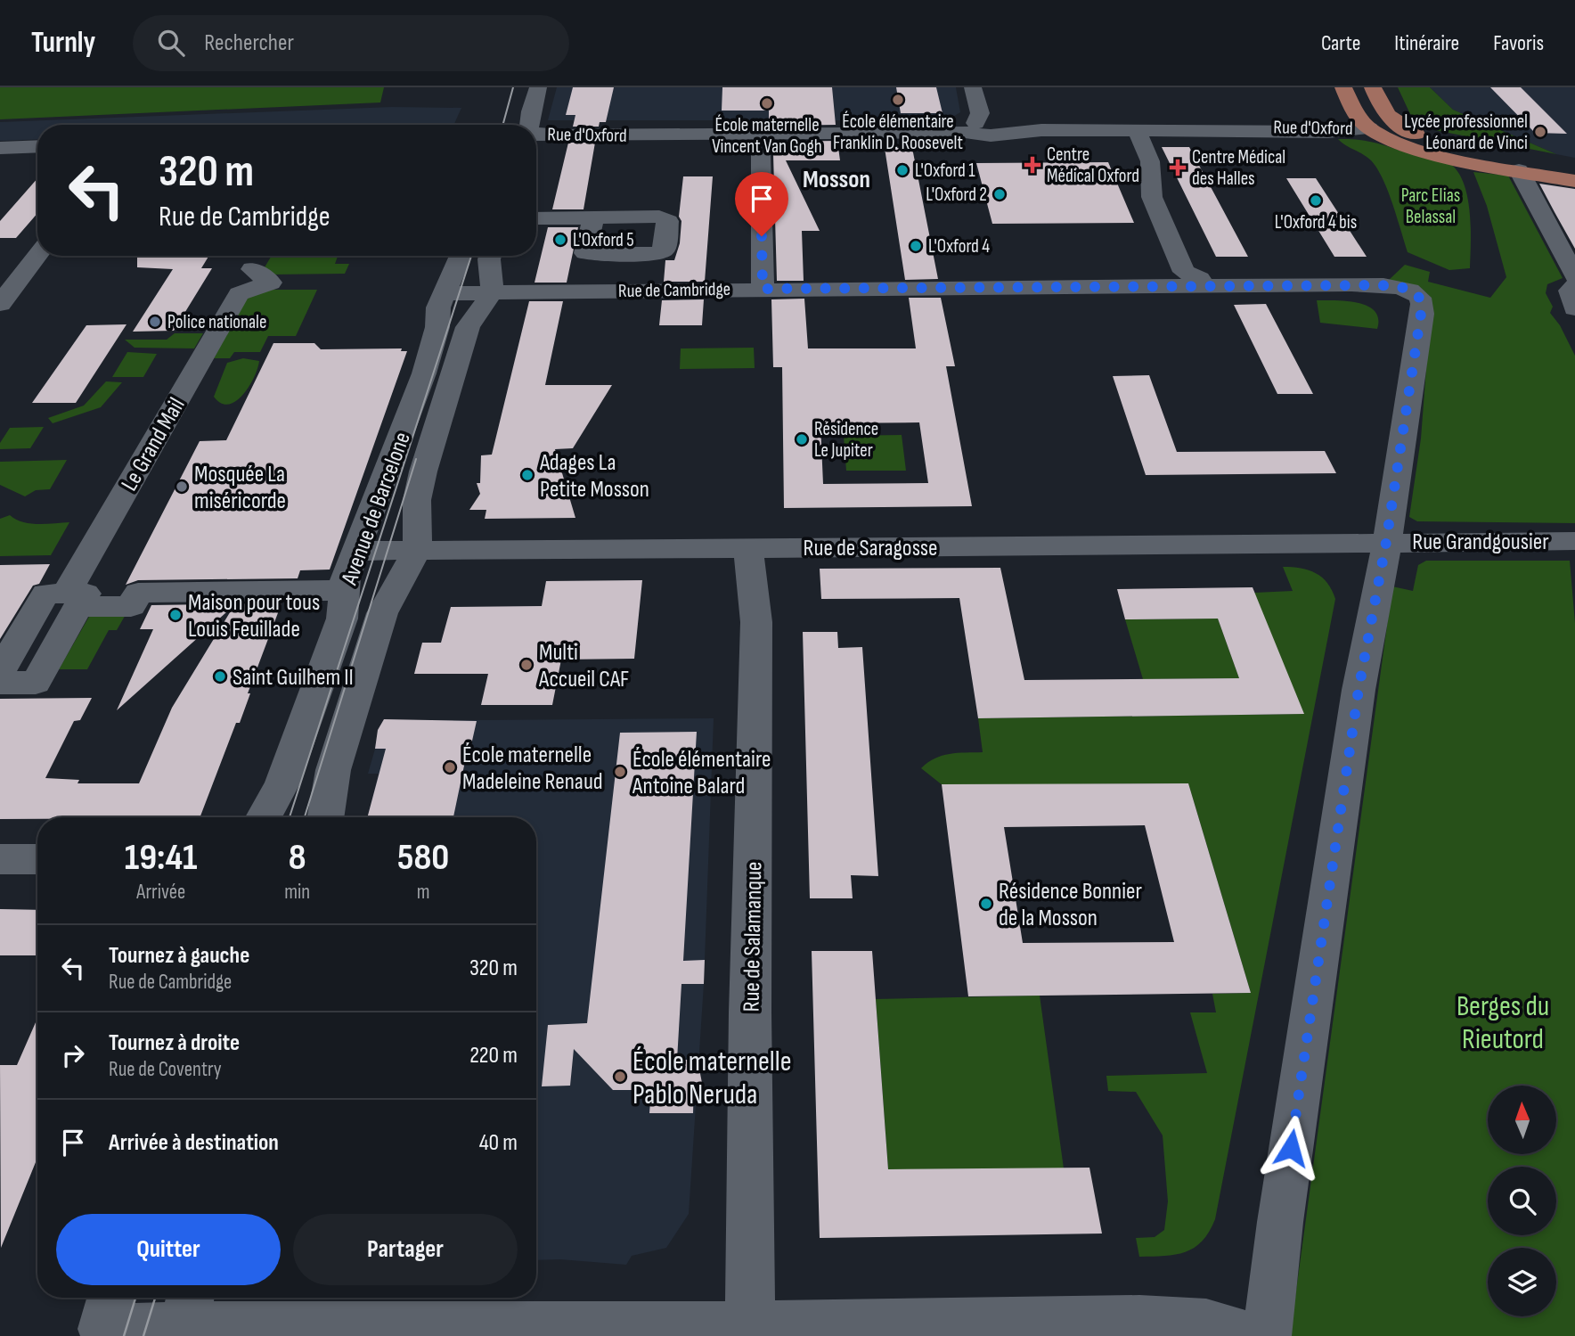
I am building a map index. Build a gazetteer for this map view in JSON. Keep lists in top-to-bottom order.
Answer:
{
  "streets": {
    "street": [
      "Rue d'Oxford",
      "Rue de Cambridge",
      "Le Grand Mail",
      "Avenue de Barcelone",
      "Rue Grandgousier",
      "Rue de Saragosse",
      "Rue de Salamanque"
    ]
  },
  "crossings": [
    ["Rue de Cambridge", "Avenue de Barcelone"],
    ["Rue de Cambridge", "Rue Grandgousier"],
    ["Rue de Cambridge", "Rue de Saragosse"],
    ["Avenue de Barcelone", "Rue de Saragosse"],
    ["Rue Grandgousier", "Rue de Saragosse"],
    ["Rue de Saragosse", "Rue de Salamanque"]
  ],
  "districts": ["Mosson"],
  "parks": ["Parc Elias Belassal", "Berges du Rieutord"],
  "places": {
    "other": [
      "École élémentaire Franklin D. Roosevelt",
      "École maternelle Vincent Van Gogh",
      "Lycée professionnel Léonard de Vinci",
      "L'Oxford 1",
      "L'Oxford 2",
      "L'Oxford 4 bis",
      "L'Oxford 5",
      "L'Oxford 4",
      "Police nationale",
      "Résidence Le Jupiter",
      "Adages La Petite Mosson",
      "Mosquée La miséricorde",
      "Maison pour tous Louis Feuillade",
      "Multi Accueil CAF",
      "Saint Guilhem II",
      "École maternelle Madeleine Renaud",
      "École élémentaire Antoine Balard",
      "Résidence Bonnier de la Mosson",
      "École maternelle Pablo Neruda"
    ],
    "health": ["Centre Médical Oxford", "Centre Médical des Halles"]
  },
  "north": "top",
  "page": {
    "header": "Turnly",
    "search": "Rechercher",
    "nav": ["Carte", "Itinéraire", "Favoris"],
    "turn": ["320 m", "Rue de Cambridge"],
    "eta": [
      "19:41",
      "Arrivée",
      "8",
      "min",
      "580",
      "m"
    ],
    "list": [
      {
        "name": "Tournez à gauche",
        "note": "Rue de Cambridge",
        "value": "320 m"
      },
      {
        "name": "Tournez à droite",
        "note": "Rue de Coventry",
        "value": "220 m"
      },
      {
        "name": "Arrivée à destination",
        "value": "40 m"
      }
    ],
    "buttons": ["Quitter", "Partager"]
  }
}
